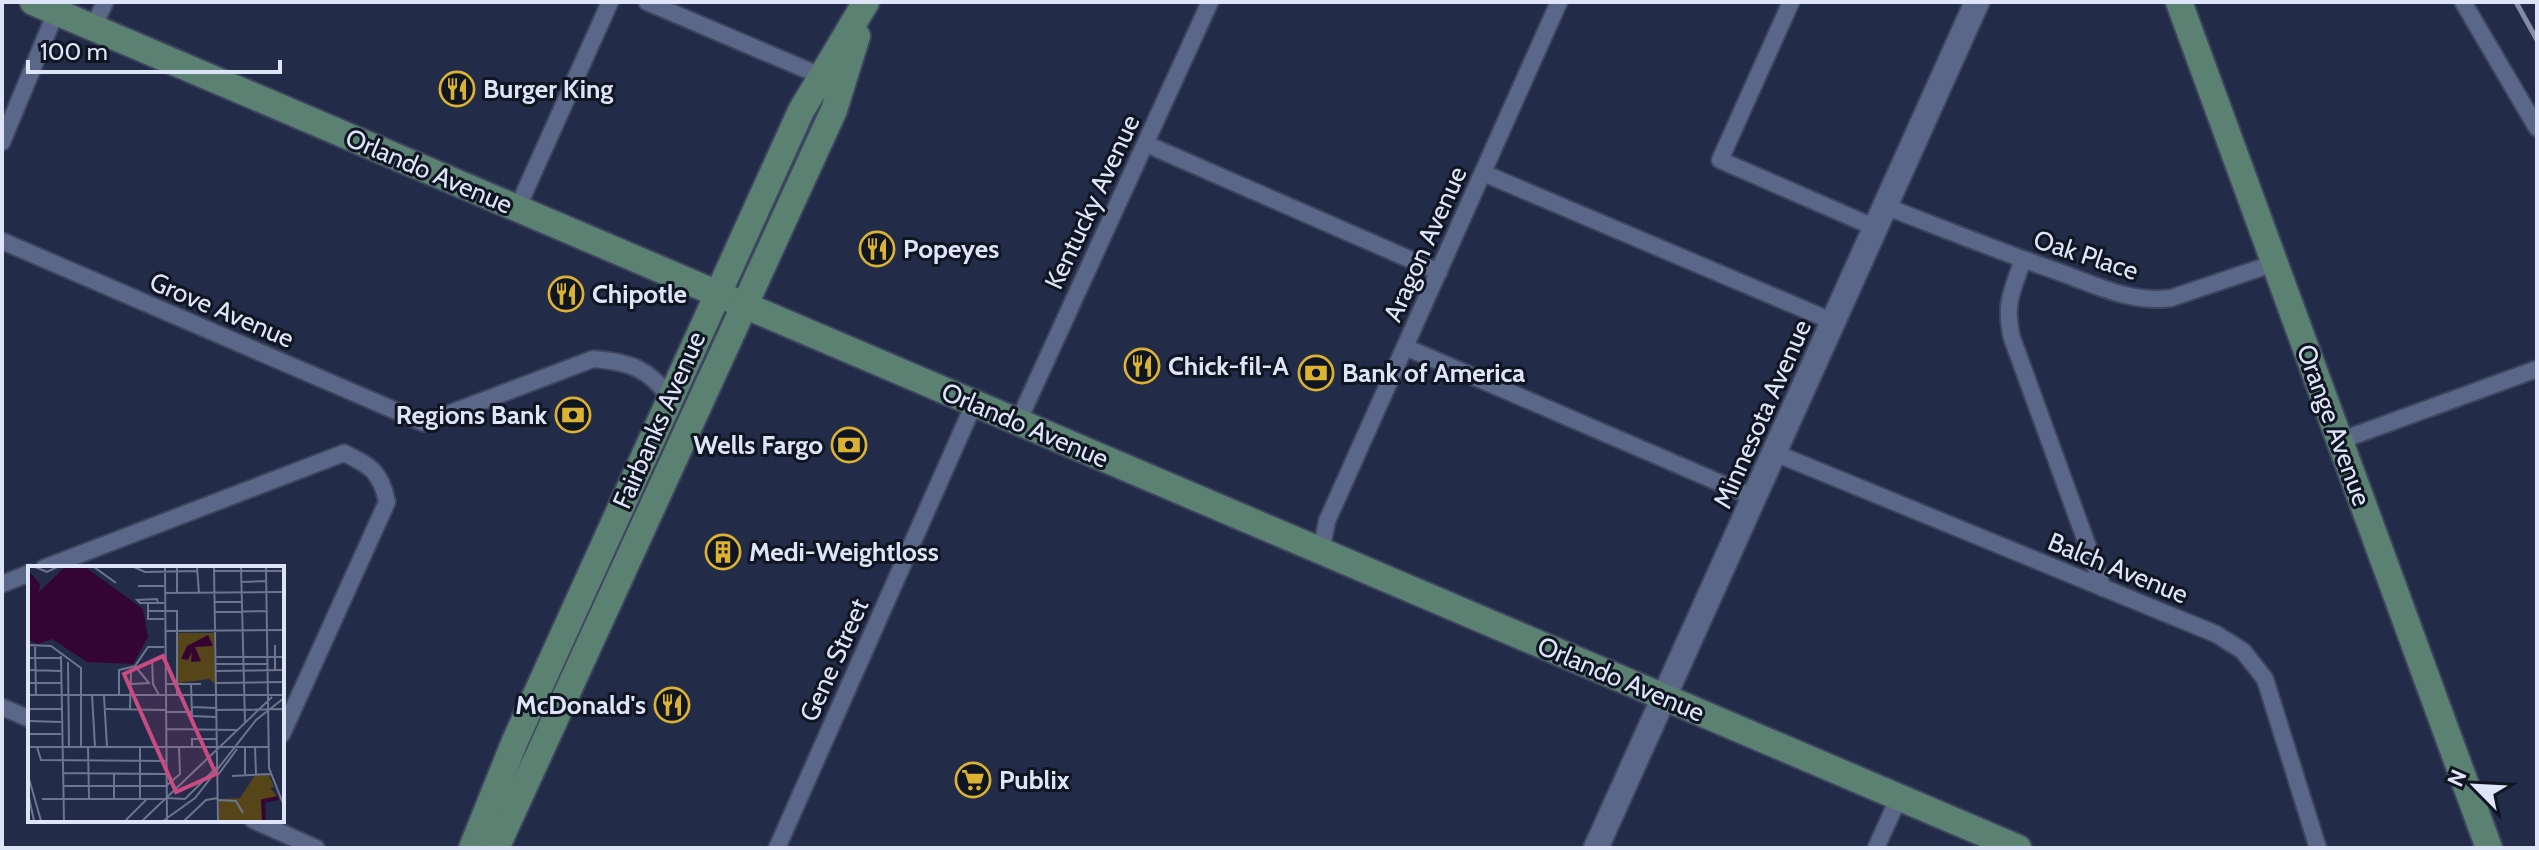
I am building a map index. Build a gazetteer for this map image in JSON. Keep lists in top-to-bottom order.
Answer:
{
  "streets": {
    "main road": ["Orlando Avenue", "Fairbanks Avenue", "Orange Avenue"],
    "street": [
      "Kentucky Avenue",
      "Aragon Avenue",
      "Oak Place",
      "Grove Avenue",
      "Minnesota Avenue",
      "Balch Avenue",
      "Gene Street"
    ]
  },
  "crossings": [
    ["Orlando Avenue", "Kentucky Avenue"],
    ["Orlando Avenue", "Aragon Avenue"],
    ["Orlando Avenue", "Minnesota Avenue"],
    ["Orlando Avenue", "Fairbanks Avenue"],
    ["Orlando Avenue", "Gene Street"],
    ["Oak Place", "Minnesota Avenue"],
    ["Oak Place", "Orange Avenue"],
    ["Grove Avenue", "Fairbanks Avenue"],
    ["Minnesota Avenue", "Balch Avenue"]
  ],
  "places": {
    "restaurant": [
      "Burger King",
      "Popeyes",
      "Chipotle",
      "Chick-fil-A",
      "McDonald's"
    ],
    "bank": ["Bank of America", "Regions Bank", "Wells Fargo"],
    "building": ["Medi-Weightloss"],
    "supermarket": ["Publix"]
  },
  "scale_bar": "100 m",
  "north": "top left"
}
